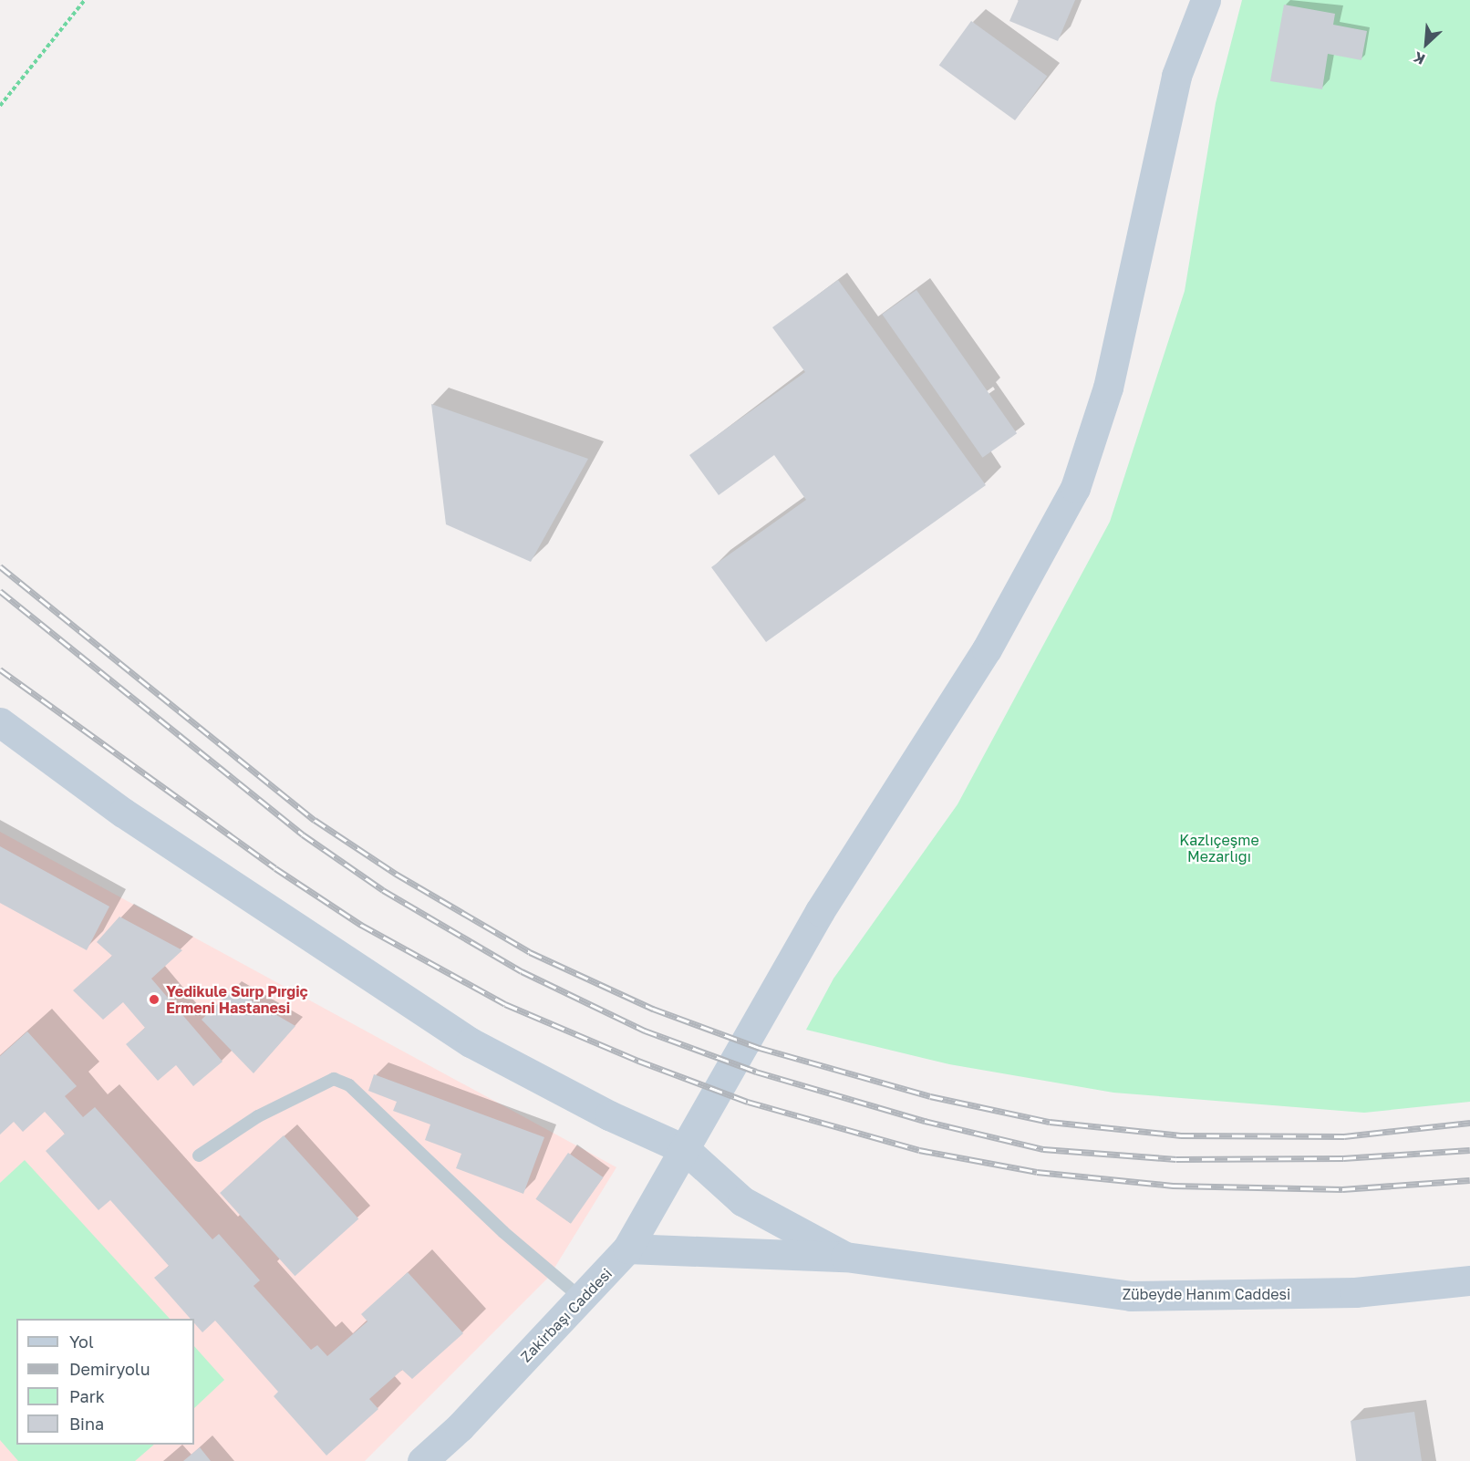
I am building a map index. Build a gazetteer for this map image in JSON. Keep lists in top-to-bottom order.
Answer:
{
  "streets": {
    "street": ["Zübeyde Hanım Caddesi", "Zakirbaşı Caddesi"]
  },
  "parks": ["Kazlıçeşme Mezarlığı"],
  "places": ["Yedikule Surp Pırgiç Ermeni Hastanesi"],
  "legend": [
    "Yol",
    "Demiryolu",
    "Park",
    "Bina"
  ],
  "north": "bottom left"
}
